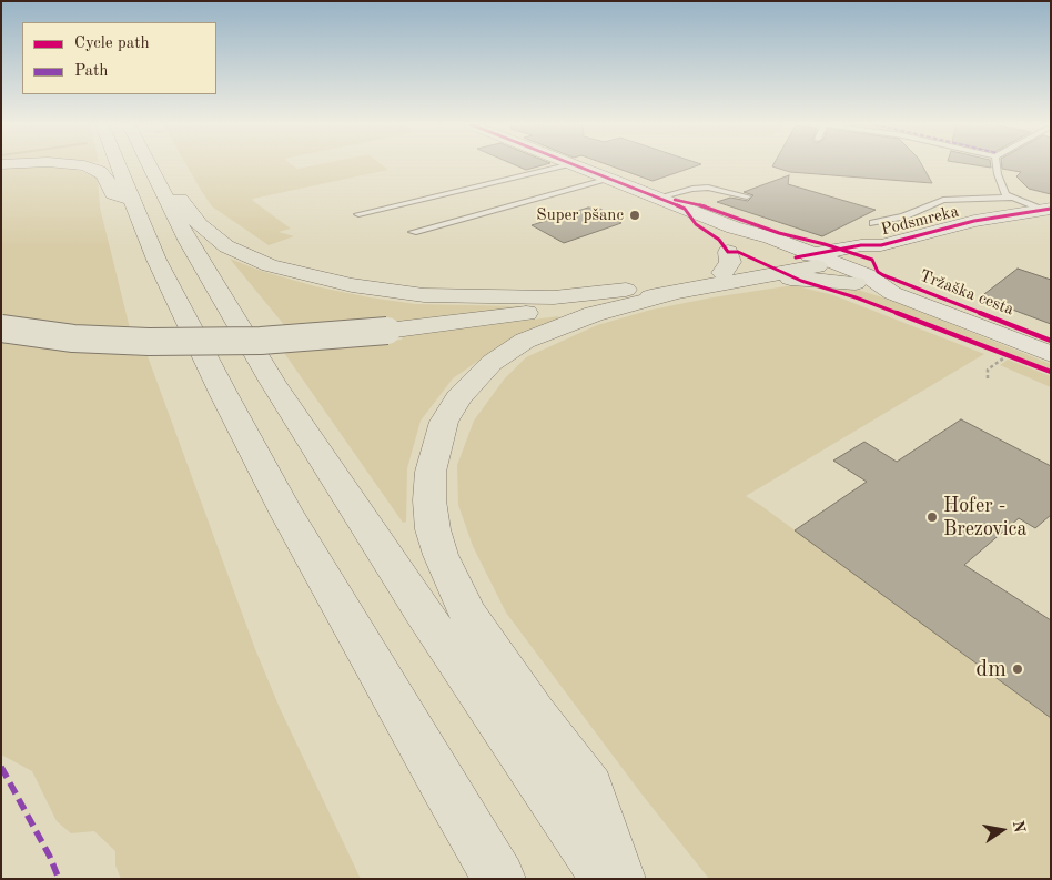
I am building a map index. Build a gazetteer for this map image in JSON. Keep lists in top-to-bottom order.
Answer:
{
  "streets": {
    "main road": ["Podsmreka", "Tržaška cesta"]
  },
  "crossings": [
    ["Podsmreka", "Tržaška cesta"]
  ],
  "places": ["Super pšanc", "Hofer - Brezovica", "dm"],
  "legend": ["Cycle path", "Path"],
  "north": "right"
}
